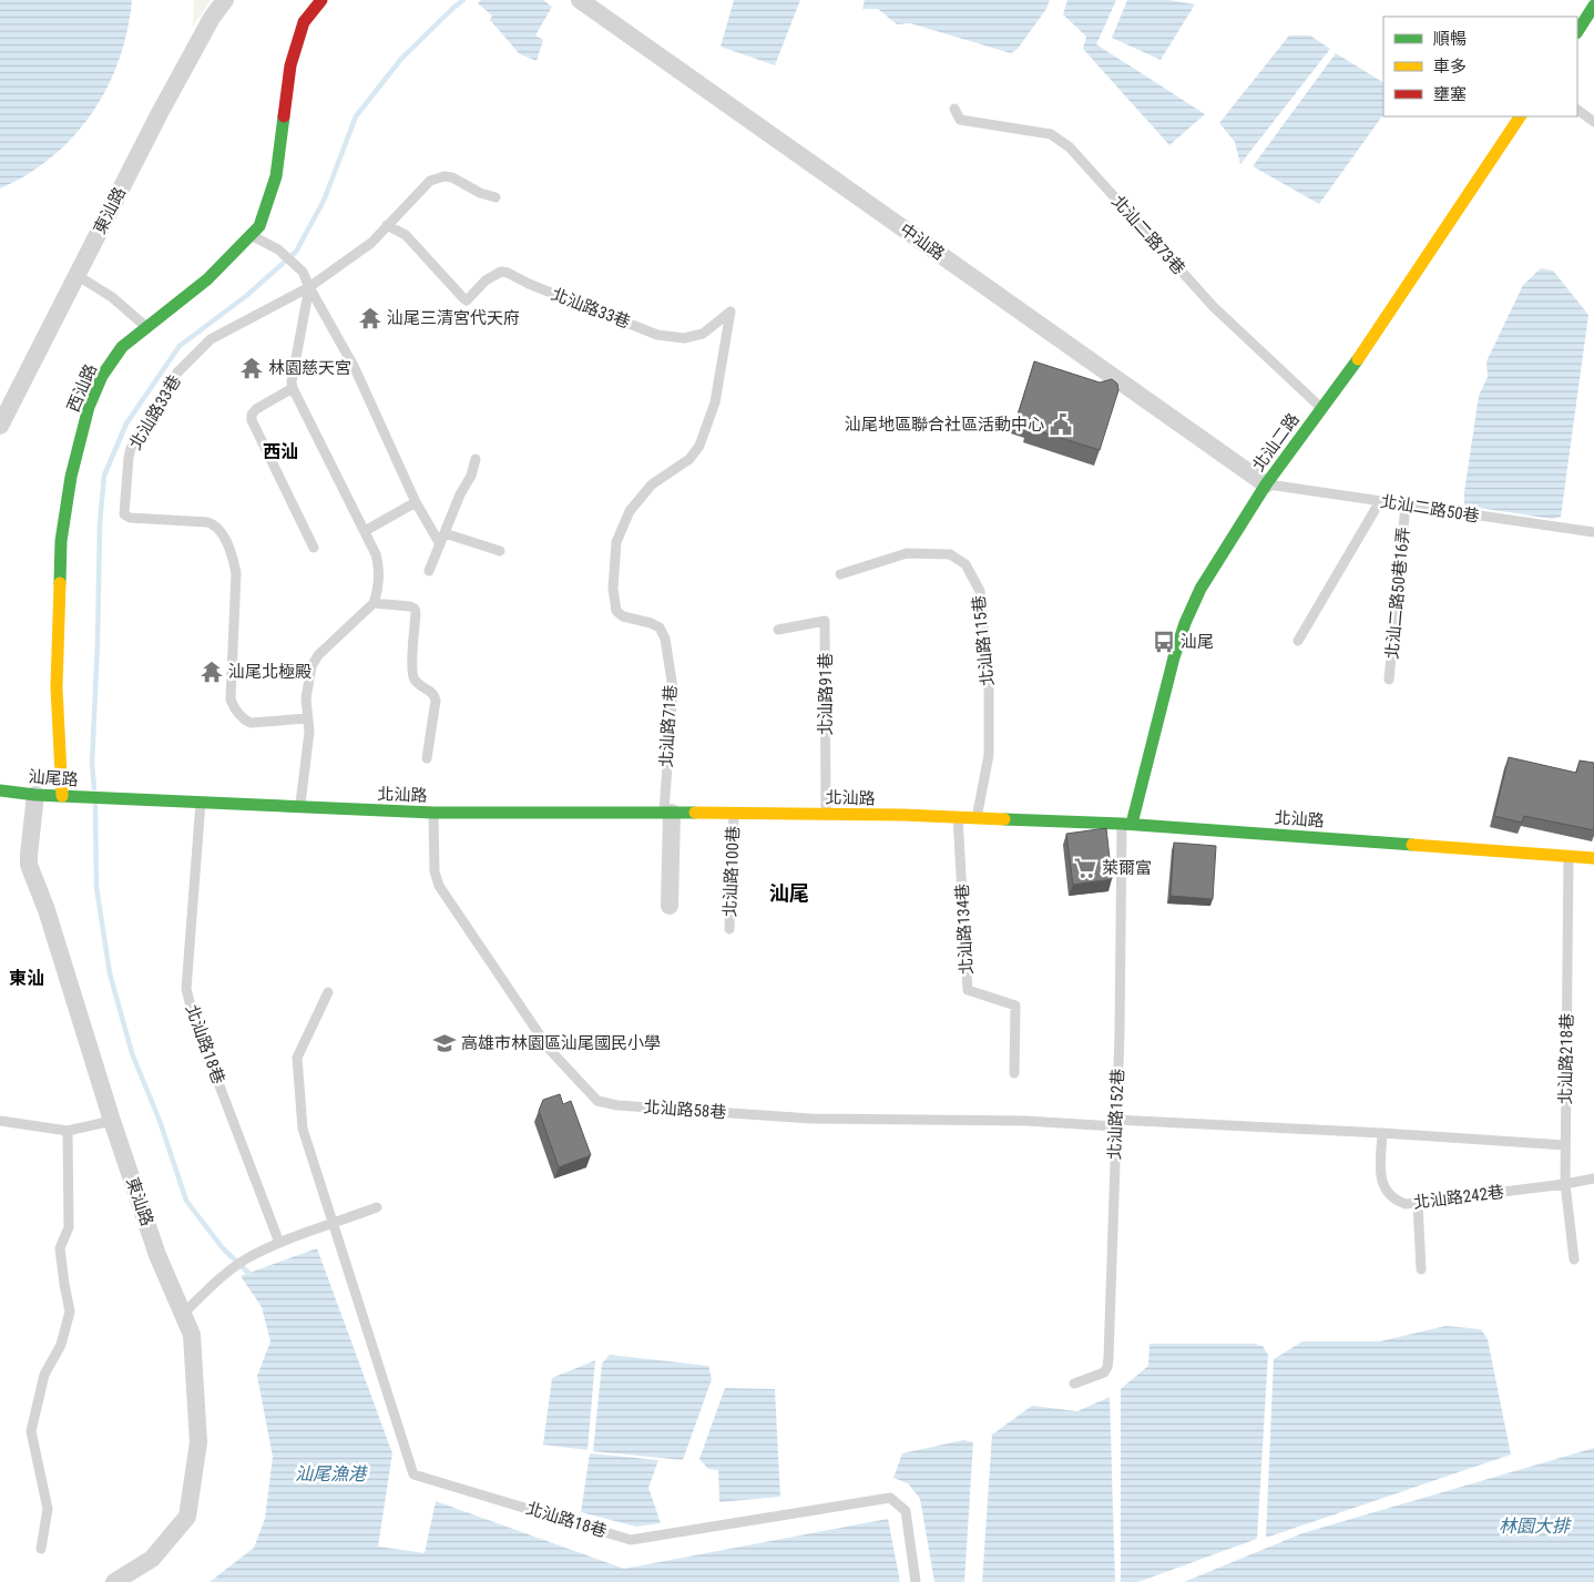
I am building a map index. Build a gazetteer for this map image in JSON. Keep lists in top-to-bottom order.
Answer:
{
  "streets": {
    "street": [
      "東汕路",
      "中汕路",
      "西汕路",
      "北汕二路",
      "汕尾路",
      "北汕路"
    ],
    "lane": [
      "北汕二路73巷",
      "北汕路33巷",
      "北汕二路50巷",
      "北汕二路50巷16弄",
      "北汕路115巷",
      "北汕路91巷",
      "北汕路71巷",
      "北汕路100巷",
      "北汕路134巷",
      "北汕路18巷",
      "北汕路218巷",
      "北汕路58巷",
      "北汕路152巷",
      "北汕路242巷"
    ]
  },
  "crossings": [
    ["東汕路", "汕尾路"],
    ["北汕二路73巷", "北汕二路"],
    ["中汕路", "北汕二路"],
    ["中汕路", "北汕二路50巷"],
    ["北汕路33巷", "北汕路71巷"],
    ["西汕路", "汕尾路"],
    ["北汕二路", "北汕二路50巷"],
    ["北汕二路", "北汕路"],
    ["北汕二路", "北汕路152巷"],
    ["北汕二路50巷", "北汕二路50巷16弄"],
    ["北汕路115巷", "北汕路"],
    ["北汕路91巷", "北汕路"],
    ["北汕路71巷", "北汕路"],
    ["汕尾路", "北汕路"],
    ["北汕路", "北汕路100巷"],
    ["北汕路", "北汕路134巷"],
    ["北汕路", "北汕路18巷"],
    ["北汕路", "北汕路218巷"],
    ["北汕路", "北汕路58巷"],
    ["北汕路", "北汕路152巷"],
    ["北汕路218巷", "北汕路58巷"],
    ["北汕路218巷", "北汕路242巷"],
    ["北汕路58巷", "北汕路152巷"],
    ["北汕路58巷", "北汕路242巷"]
  ],
  "districts": ["西汕", "汕尾", "東汕"],
  "water": ["汕尾漁港", "林園大排"],
  "places": {
    "temple": ["汕尾三清宮代天府", "林園慈天宮", "汕尾北極殿"],
    "public building": ["汕尾地區聯合社區活動中心"],
    "bus stop": ["汕尾"],
    "supermarket": ["萊爾富"],
    "school or university": ["高雄市林園區汕尾國民小學"]
  },
  "legend": ["順暢", "車多", "壅塞"]
}
